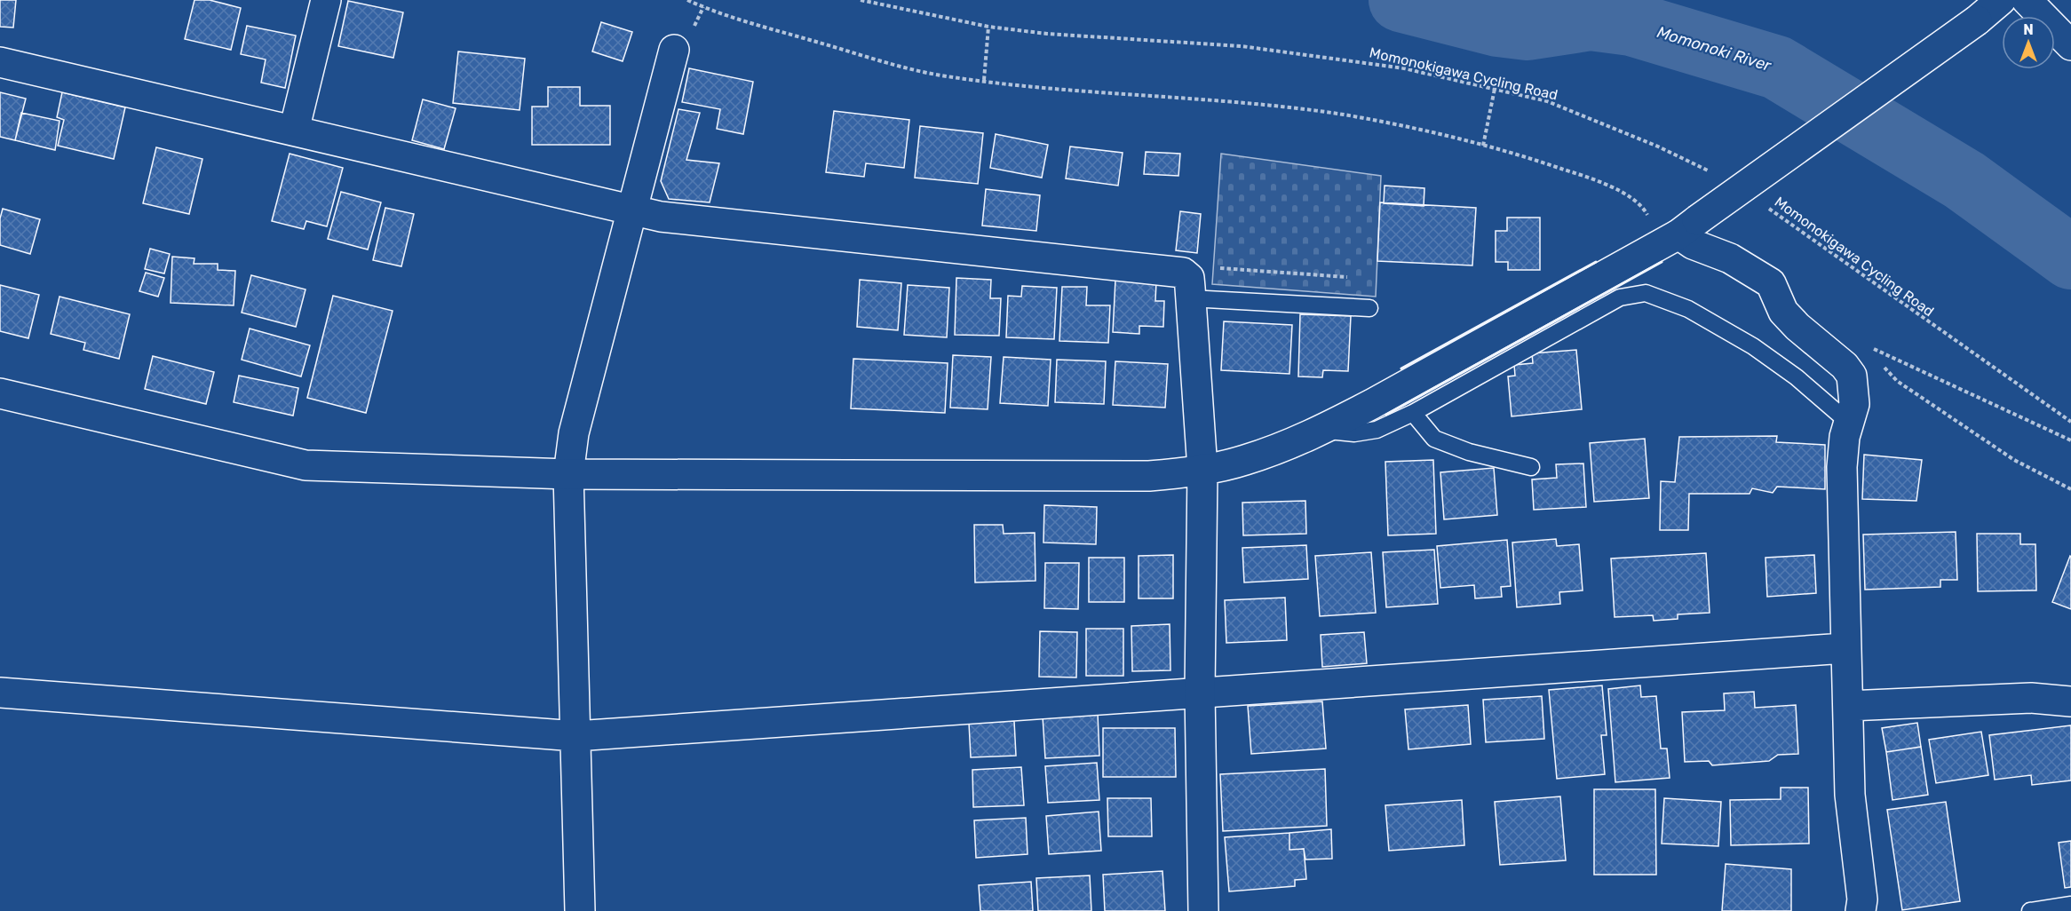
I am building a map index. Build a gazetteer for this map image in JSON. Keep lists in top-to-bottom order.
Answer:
{
  "streets": {
    "path": ["Momonokigawa Cycling Road"]
  },
  "water": ["Momonoki River"],
  "north": "top"
}
